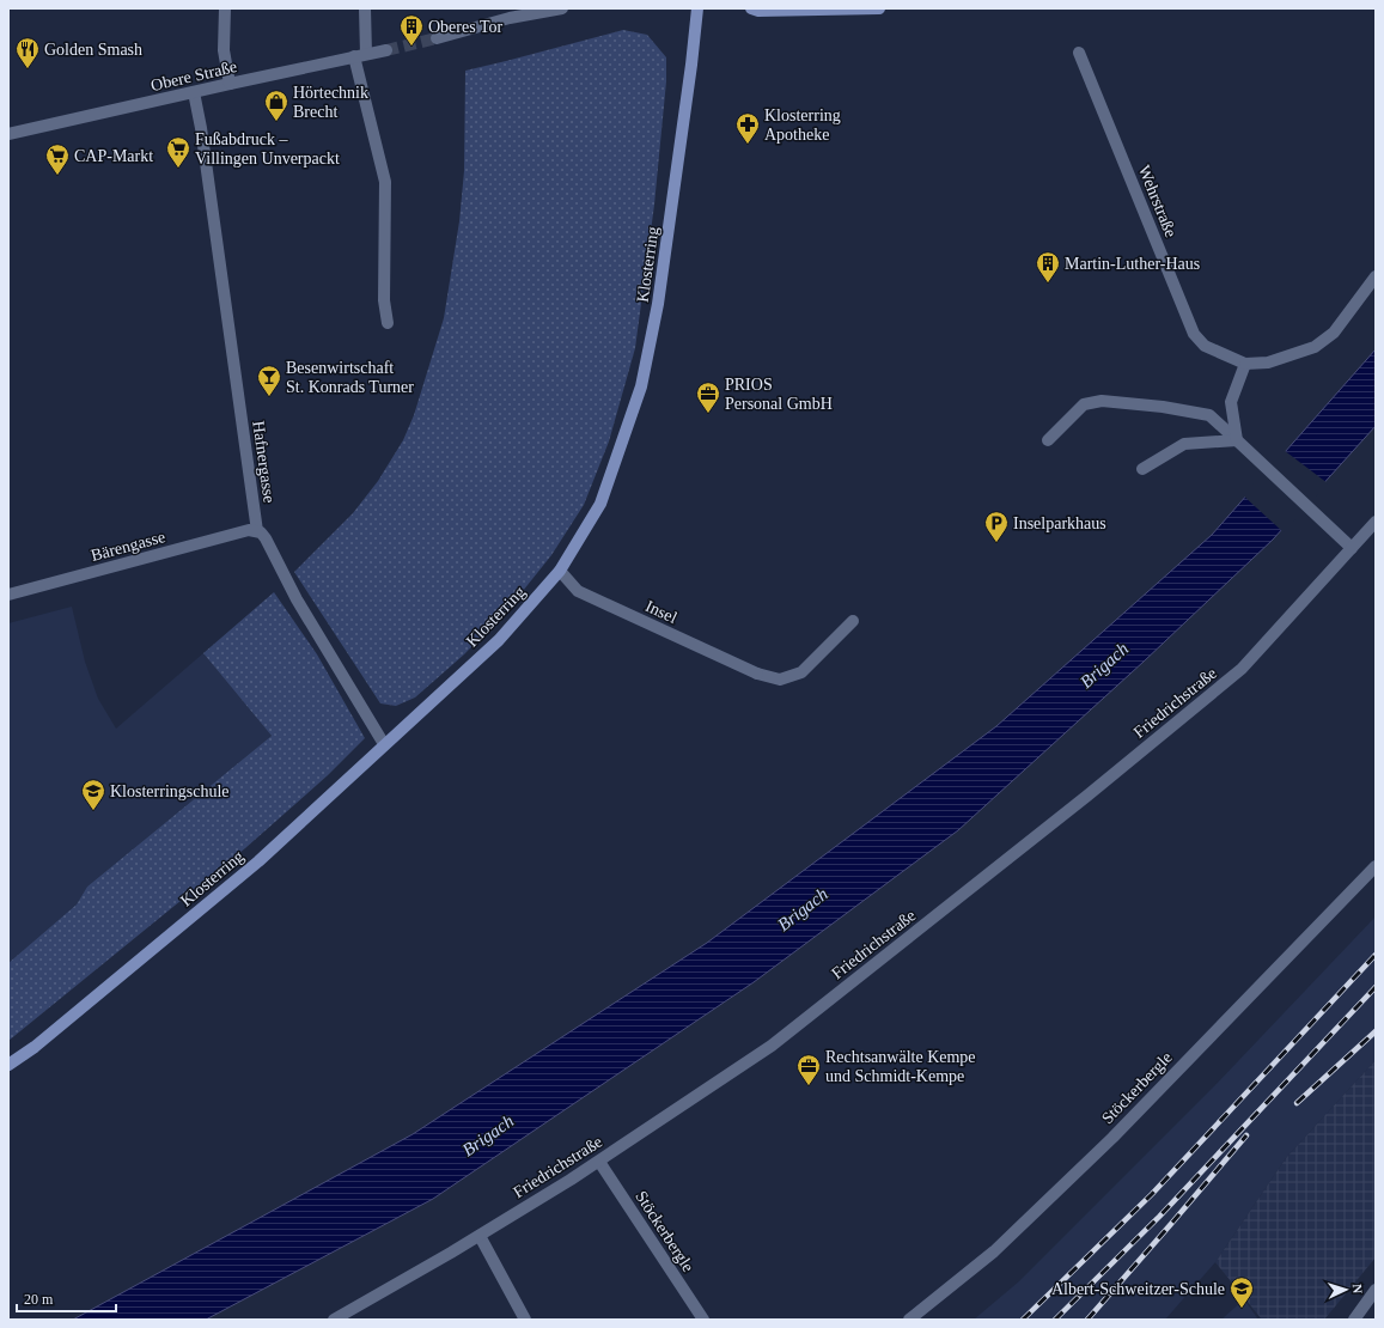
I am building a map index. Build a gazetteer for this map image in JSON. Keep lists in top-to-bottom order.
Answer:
{
  "streets": {
    "main road": ["Klosterring"],
    "street": [
      "Obere Straße",
      "Wehrstraße",
      "Hafnergasse",
      "Bärengasse",
      "Insel",
      "Friedrichstraße",
      "Stöckerbergle"
    ]
  },
  "crossings": [
    ["Obere Straße", "Hafnergasse"],
    ["Klosterring", "Hafnergasse"],
    ["Klosterring", "Insel"],
    ["Hafnergasse", "Bärengasse"],
    ["Friedrichstraße", "Stöckerbergle"]
  ],
  "water": ["Brigach"],
  "places": {
    "building": ["Oberes Tor", "Martin-Luther-Haus"],
    "restaurant": ["Golden Smash"],
    "shop": ["Hörtechnik Brecht"],
    "pharmacy": ["Klosterring Apotheke"],
    "supermarket": ["Fußabdruck – Villingen Unverpackt", "CAP-Markt"],
    "bar": ["Besenwirtschaft St. Konrads Turner"],
    "office": ["PRIOS Personal GmbH", "Rechtsanwälte Kempe und Schmidt-Kempe"],
    "parking": ["Inselparkhaus"],
    "school or university": ["Klosterringschule", "Albert-Schweitzer-Schule"]
  },
  "scale_bar": "20 m",
  "north": "right"
}
